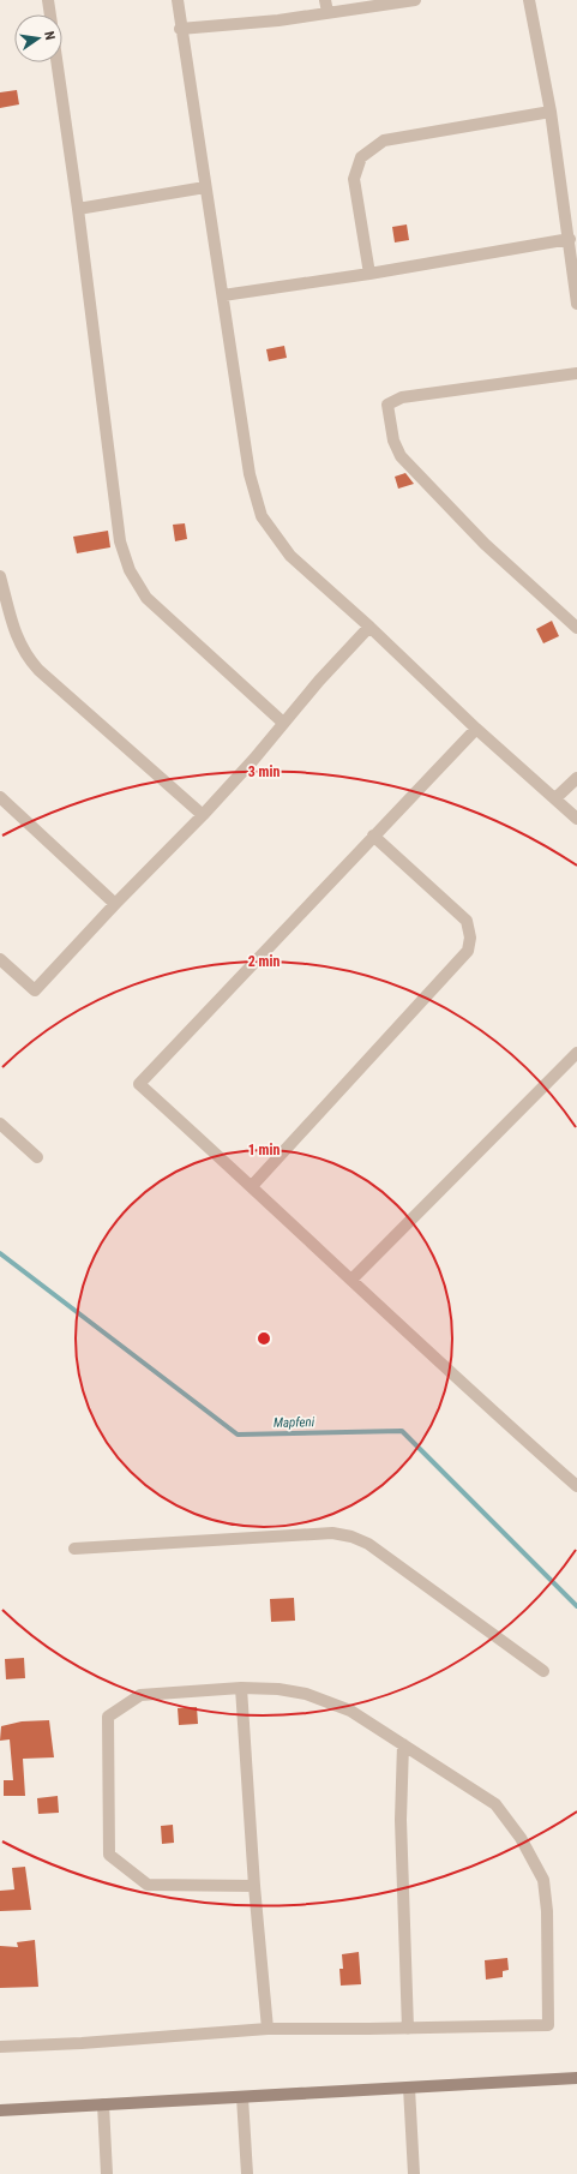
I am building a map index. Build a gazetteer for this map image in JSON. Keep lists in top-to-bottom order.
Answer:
{
  "water": ["Mapfeni"],
  "north": "right",
  "rings": ["3 min", "2 min", "1 min"]
}
